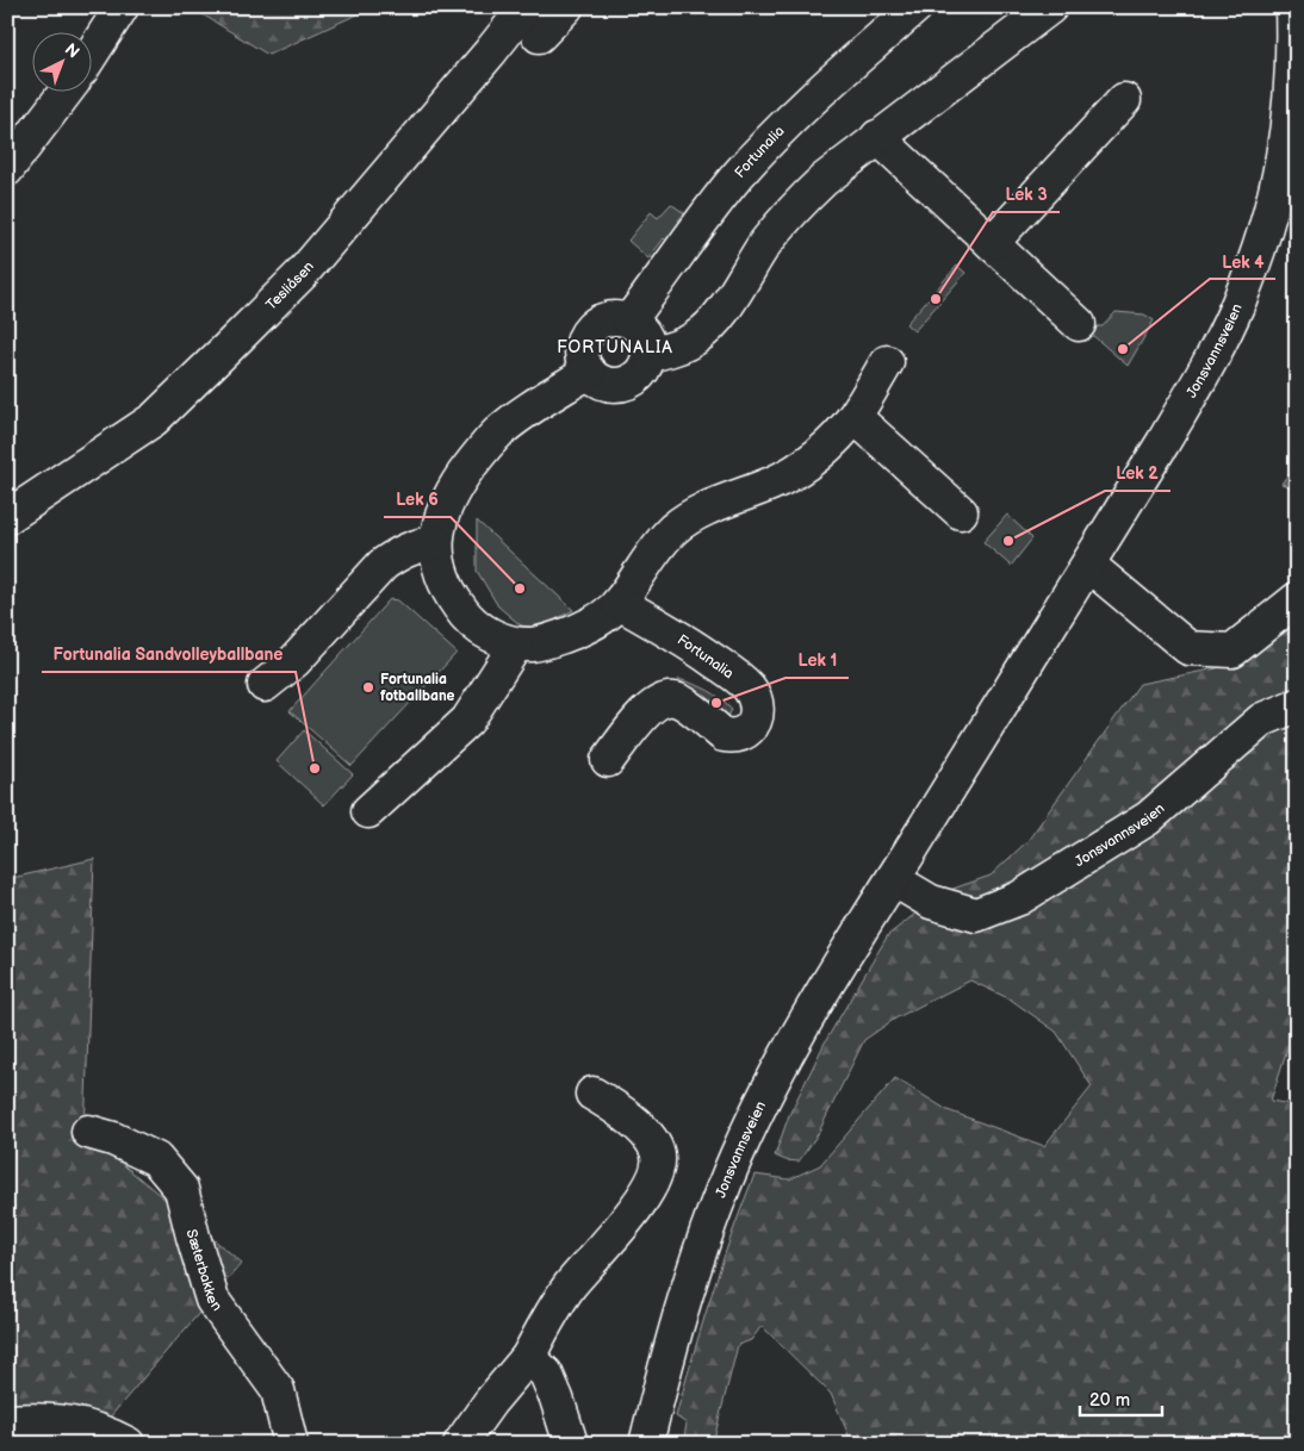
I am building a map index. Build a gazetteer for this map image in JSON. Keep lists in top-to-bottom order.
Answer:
{
  "streets": {
    "street": [
      "Fortunalia",
      "Tesliåsen",
      "Jonsvannsveien",
      "Sæterbakken"
    ]
  },
  "districts": ["FORTUNALIA"],
  "places": [
    "Lek 3",
    "Lek 4",
    "Lek 2",
    "Lek 6",
    "Fortunalia fotballbane",
    "Lek 1",
    "Fortunalia Sandvolleyballbane"
  ],
  "scale_bar": "20 m",
  "north": "top right"
}
